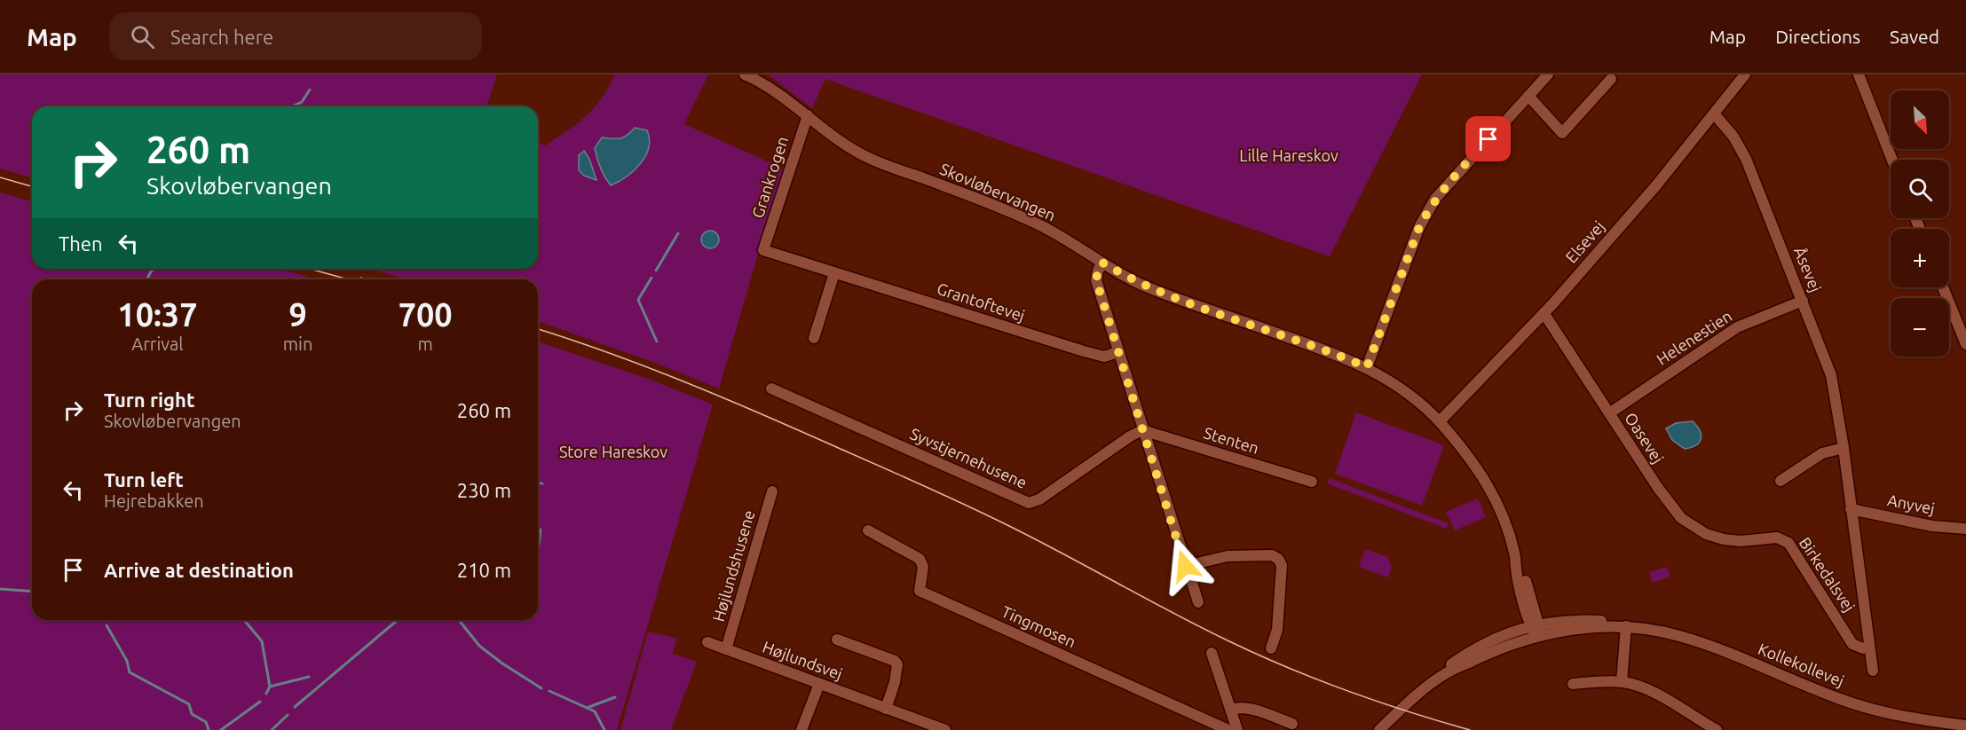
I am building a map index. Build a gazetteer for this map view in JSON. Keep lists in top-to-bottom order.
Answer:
{
  "streets": {
    "street": [
      "Grankrogen",
      "Skovløbervangen",
      "Elsevej",
      "Åsevej",
      "Grantoftevej",
      "Helenestien",
      "Oasevej",
      "Stenten",
      "Syvstjernehusene",
      "Anyvej",
      "Højlundshusene",
      "Birkedalsvej",
      "Tingmosen",
      "Højlundsvej",
      "Kollekollevej"
    ]
  },
  "crossings": [
    ["Grankrogen", "Skovløbervangen"],
    ["Grankrogen", "Grantoftevej"],
    ["Skovløbervangen", "Elsevej"],
    ["Skovløbervangen", "Kollekollevej"],
    ["Elsevej", "Åsevej"],
    ["Elsevej", "Oasevej"],
    ["Åsevej", "Helenestien"],
    ["Åsevej", "Anyvej"],
    ["Åsevej", "Birkedalsvej"],
    ["Helenestien", "Oasevej"],
    ["Oasevej", "Birkedalsvej"],
    ["Stenten", "Syvstjernehusene"],
    ["Højlundshusene", "Højlundsvej"]
  ],
  "parks": ["Lille Hareskov", "Store Hareskov"],
  "north": "bottom right",
  "page": {
    "header": "Map",
    "search": "Search here",
    "nav": ["Map", "Directions", "Saved"],
    "map_buttons": ["+", "−"],
    "turn": ["260 m", "Skovløbervangen"],
    "then": "Then",
    "eta": [
      "10:37",
      "Arrival",
      "9",
      "min",
      "700",
      "m"
    ],
    "list": [
      {
        "name": "Turn right",
        "note": "Skovløbervangen",
        "value": "260 m"
      },
      {
        "name": "Turn left",
        "note": "Hejrebakken",
        "value": "230 m"
      },
      {
        "name": "Arrive at destination",
        "value": "210 m"
      }
    ]
  }
}
